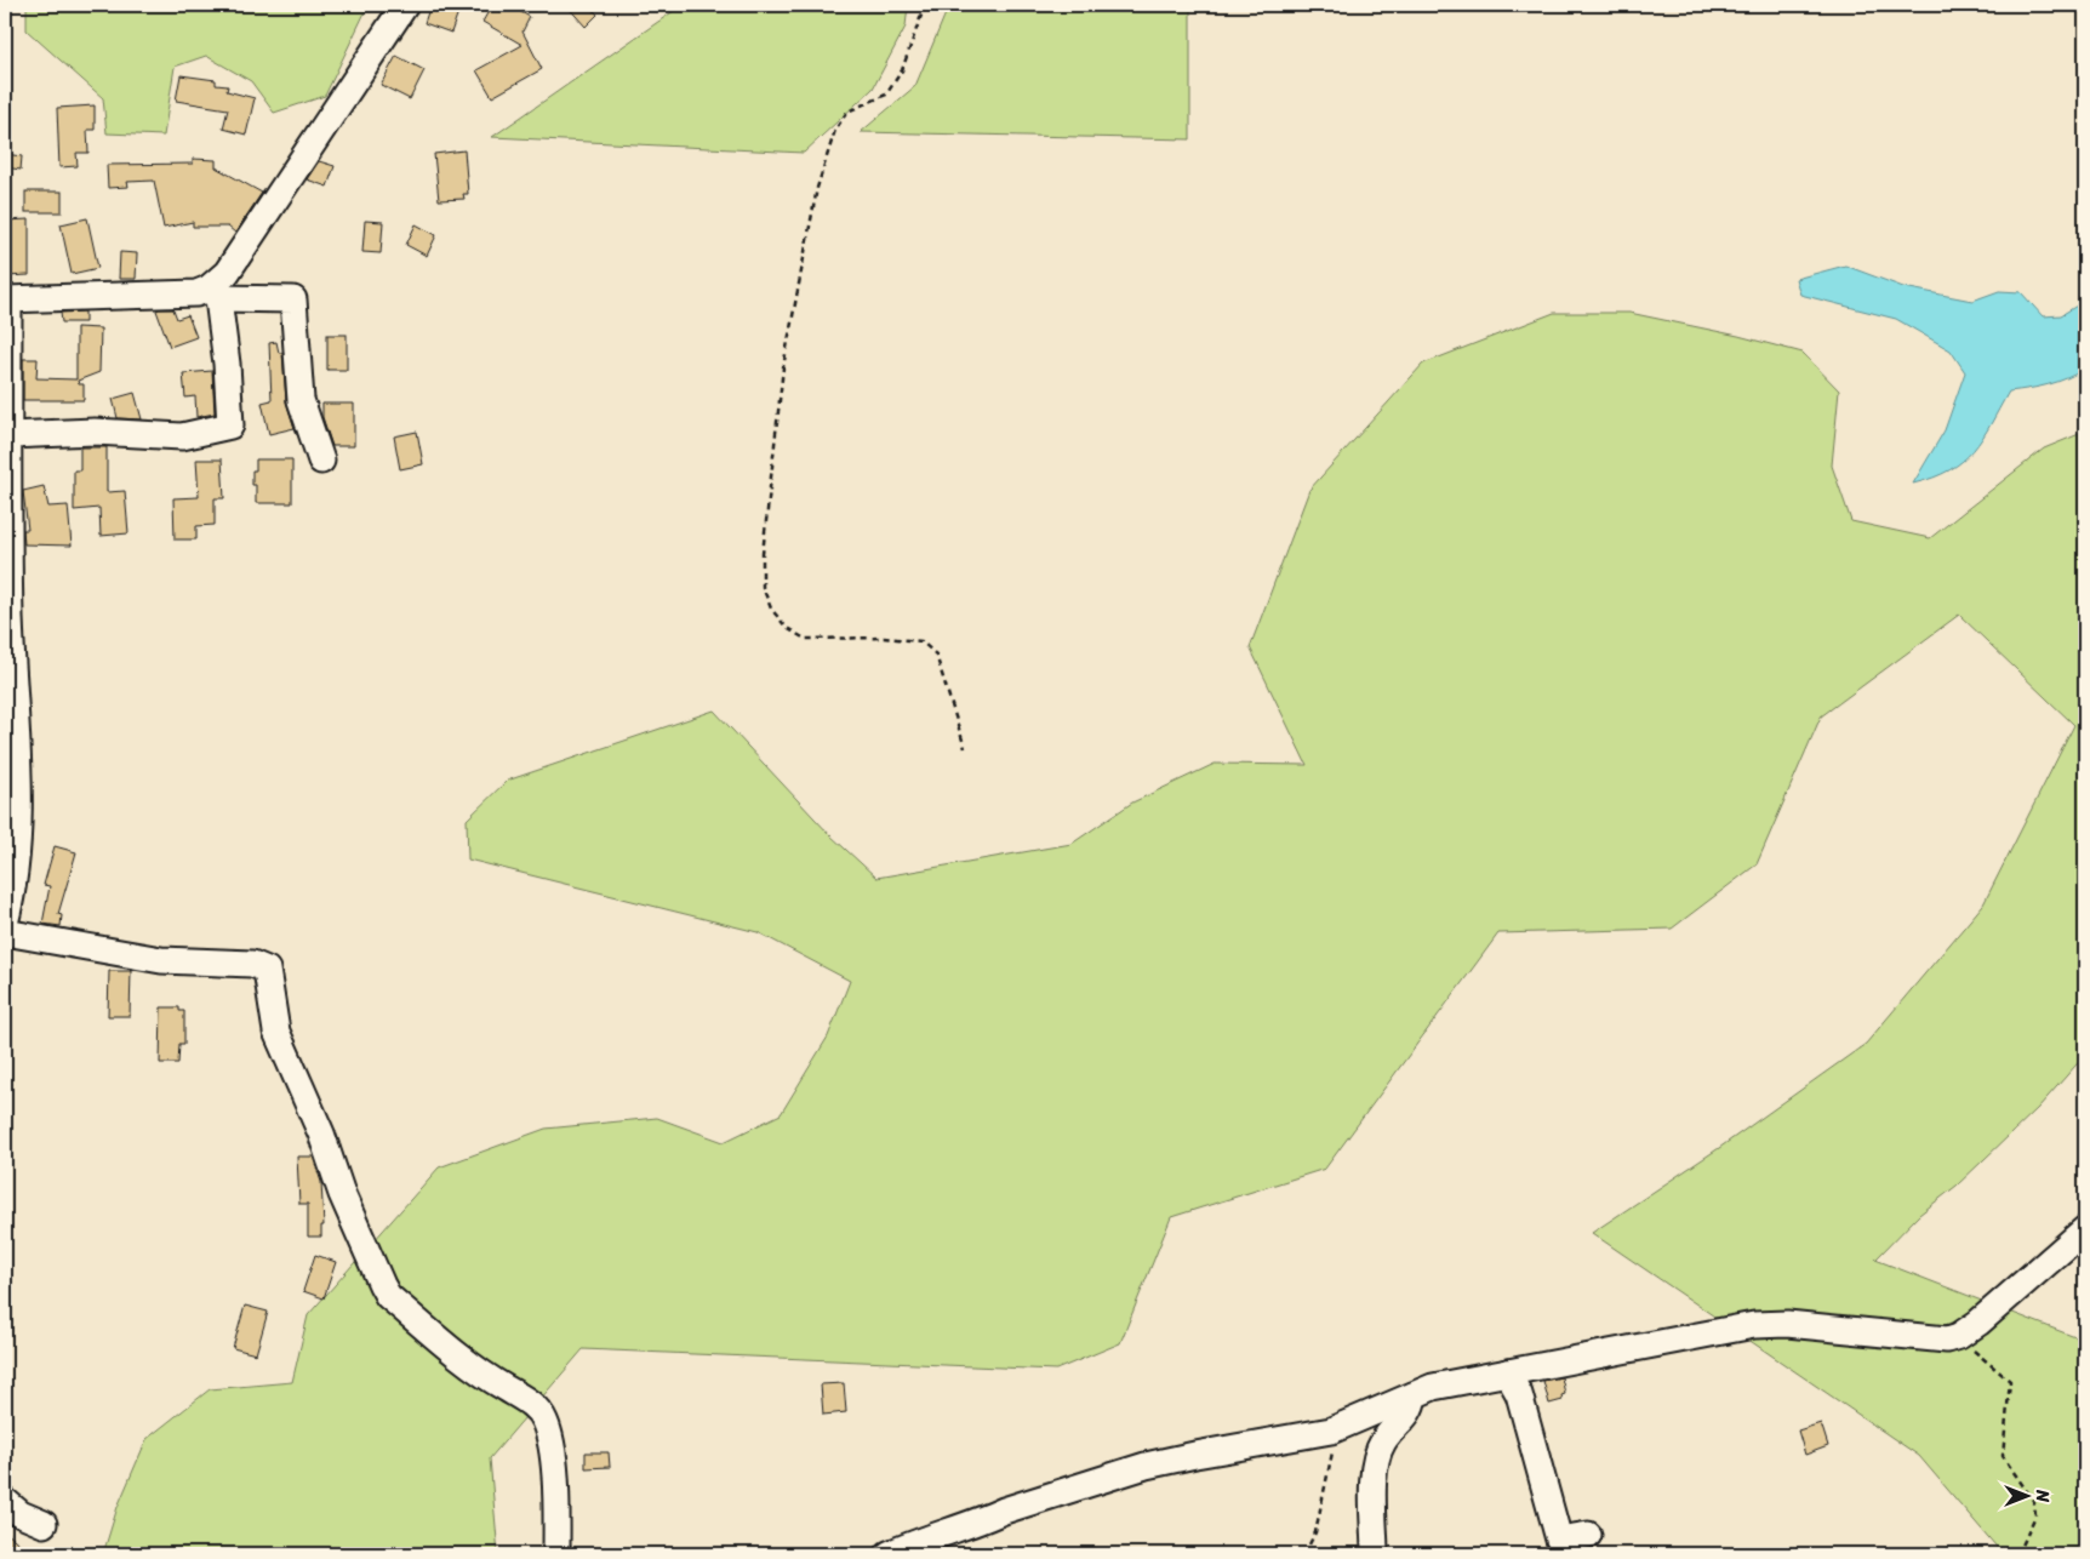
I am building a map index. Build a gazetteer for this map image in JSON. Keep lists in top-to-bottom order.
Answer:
{
  "north": "right"
}
